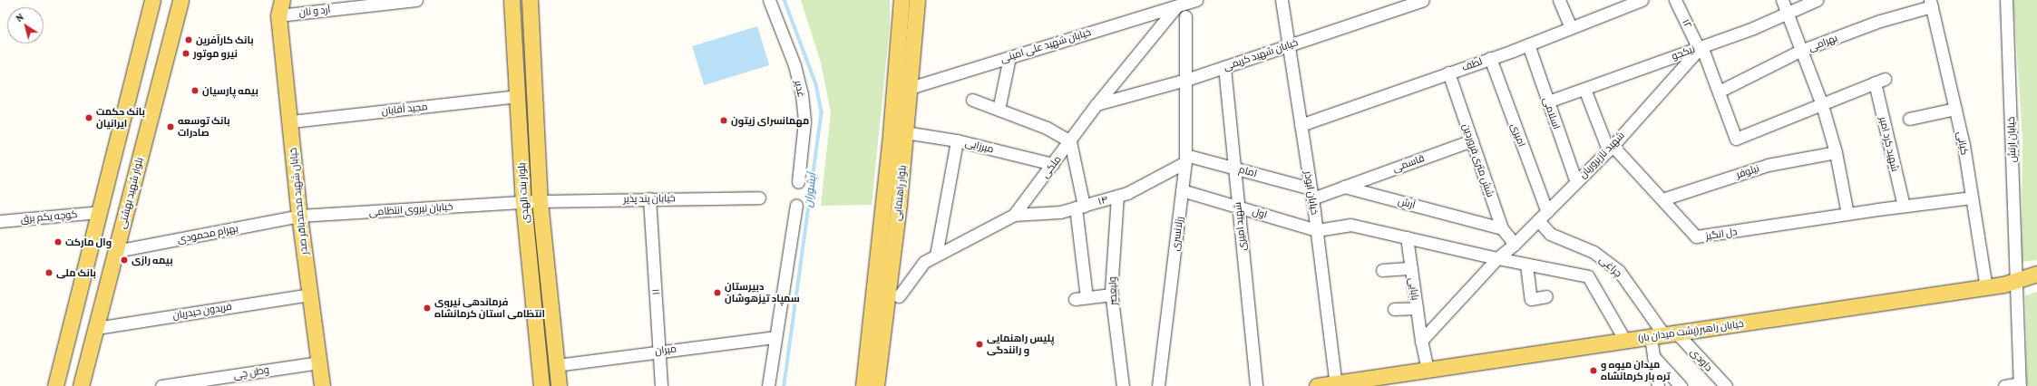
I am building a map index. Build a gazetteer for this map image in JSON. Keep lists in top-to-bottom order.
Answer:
{
  "streets": {
    "main road": [
      "بلوار شهید بهشتی",
      "بلوار بنت الهدی",
      "بلوار راهنمایی",
      "خیابان شهید محمدباقر صدر",
      "خیابان راهبر(پشت میدان بار)"
    ],
    "street": [
      "آرد و نان",
      "۱۲",
      "بهرامی",
      "خیابان شهید علی امینی",
      "نیکجو",
      "خیابان شهید کریمی",
      "لطف",
      "غدیر",
      "مجید آقایان",
      "اسلامی",
      "امیری",
      "خیابان ارتش",
      "کیانی",
      "شهید کرد امیر",
      "میرزایی",
      "شهید نازپروریان",
      "شش متری فروردین",
      "قاسمی",
      "ملکی",
      "امام",
      "نیلوفر",
      "خیابان ابوذر",
      "خیابان پند پذیر",
      "۱۴",
      "آرش",
      "خیابان نیروی انتظامی",
      "اول",
      "کوچه یکم برق",
      "شهید امیری",
      "بهرام محمودی",
      "رزلانسری",
      "دل انگیز",
      "چراغی",
      "بابایی",
      "ولیعصر",
      "۱۱",
      "فریدون حیدریان",
      "میران",
      "داودی",
      "وطن چی"
    ]
  },
  "crossings": [
    ["آرد و نان", "خیابان شهید محمدباقر صدر"],
    ["۱۲", "نیکجو"],
    ["۱۲", "شهید نازپروریان"],
    ["بهرامی", "کیانی"],
    ["خیابان شهید علی امینی", "ملکی"],
    ["خیابان شهید علی امینی", "بلوار راهنمایی"],
    ["نیکجو", "اسلامی"],
    ["نیکجو", "شهید نازپروریان"],
    ["خیابان شهید کریمی", "ملکی"],
    ["خیابان شهید کریمی", "خیابان ابوذر"],
    ["خیابان شهید کریمی", "شهید امیری"],
    ["خیابان شهید کریمی", "رزلانسری"],
    ["لطف", "اسلامی"],
    ["لطف", "امیری"],
    ["لطف", "شش متری فروردین"],
    ["لطف", "خیابان ابوذر"],
    ["مجید آقایان", "بلوار بنت الهدی"],
    ["مجید آقایان", "خیابان شهید محمدباقر صدر"],
    ["اسلامی", "شهید نازپروریان"],
    ["امیری", "شهید نازپروریان"],
    ["خیابان ارتش", "خیابان راهبر(پشت میدان بار)"],
    ["کیانی", "دل انگیز"],
    ["کیانی", "خیابان راهبر(پشت میدان بار)"],
    ["شهید کرد امیر", "دل انگیز"],
    ["میرزایی", "ملکی"],
    ["میرزایی", "بلوار راهنمایی"],
    ["شهید نازپروریان", "شش متری فروردین"],
    ["شهید نازپروریان", "دل انگیز"],
    ["شهید نازپروریان", "چراغی"],
    ["شهید نازپروریان", "بابایی"],
    ["شش متری فروردین", "قاسمی"],
    ["شش متری فروردین", "آرش"],
    ["قاسمی", "آرش"],
    ["ملکی", "۱۴"],
    ["امام", "خیابان ابوذر"],
    ["امام", "۱۴"],
    ["امام", "شهید امیری"],
    ["امام", "رزلانسری"],
    ["نیلوفر", "دل انگیز"],
    ["بلوار شهید بهشتی", "بهرام محمودی"],
    ["بلوار شهید بهشتی", "فریدون حیدریان"],
    ["بلوار بنت الهدی", "خیابان پند پذیر"],
    ["بلوار بنت الهدی", "خیابان نیروی انتظامی"],
    ["بلوار بنت الهدی", "میران"],
    ["خیابان ابوذر", "اول"],
    ["خیابان ابوذر", "خیابان راهبر(پشت میدان بار)"],
    ["خیابان پند پذیر", "خیابان نیروی انتظامی"],
    ["خیابان پند پذیر", "۱۱"],
    ["۱۴", "رزلانسری"],
    ["۱۴", "ولیعصر"],
    ["خیابان شهید محمدباقر صدر", "خیابان نیروی انتظامی"],
    ["خیابان شهید محمدباقر صدر", "بهرام محمودی"],
    ["خیابان شهید محمدباقر صدر", "فریدون حیدریان"],
    ["خیابان شهید محمدباقر صدر", "وطن چی"],
    ["خیابان نیروی انتظامی", "بهرام محمودی"],
    ["اول", "شهید امیری"],
    ["اول", "رزلانسری"],
    ["چراغی", "خیابان راهبر(پشت میدان بار)"],
    ["چراغی", "داودی"],
    ["۱۱", "میران"],
    ["خیابان راهبر(پشت میدان بار)", "داودی"]
  ],
  "water": ["آبشوران"],
  "places": [
    "بانک کارآفرین",
    "نیرو موتور",
    "بیمه پارسیان",
    "بانک حکمت ایرانیان",
    "مهمانسرای زیتون",
    "بانک توسعه صادرات",
    "وال مارکت",
    "بیمه رازی",
    "بانک ملی",
    "دبیرستان سمپاد تیزهوشان",
    "فرماندهی نیروی انتظامی استان کرمانشاه",
    "پلیس راهنمایی و رانندگی",
    "میدان میوه و تره بار کرمانشاه"
  ],
  "north": "top left"
}
